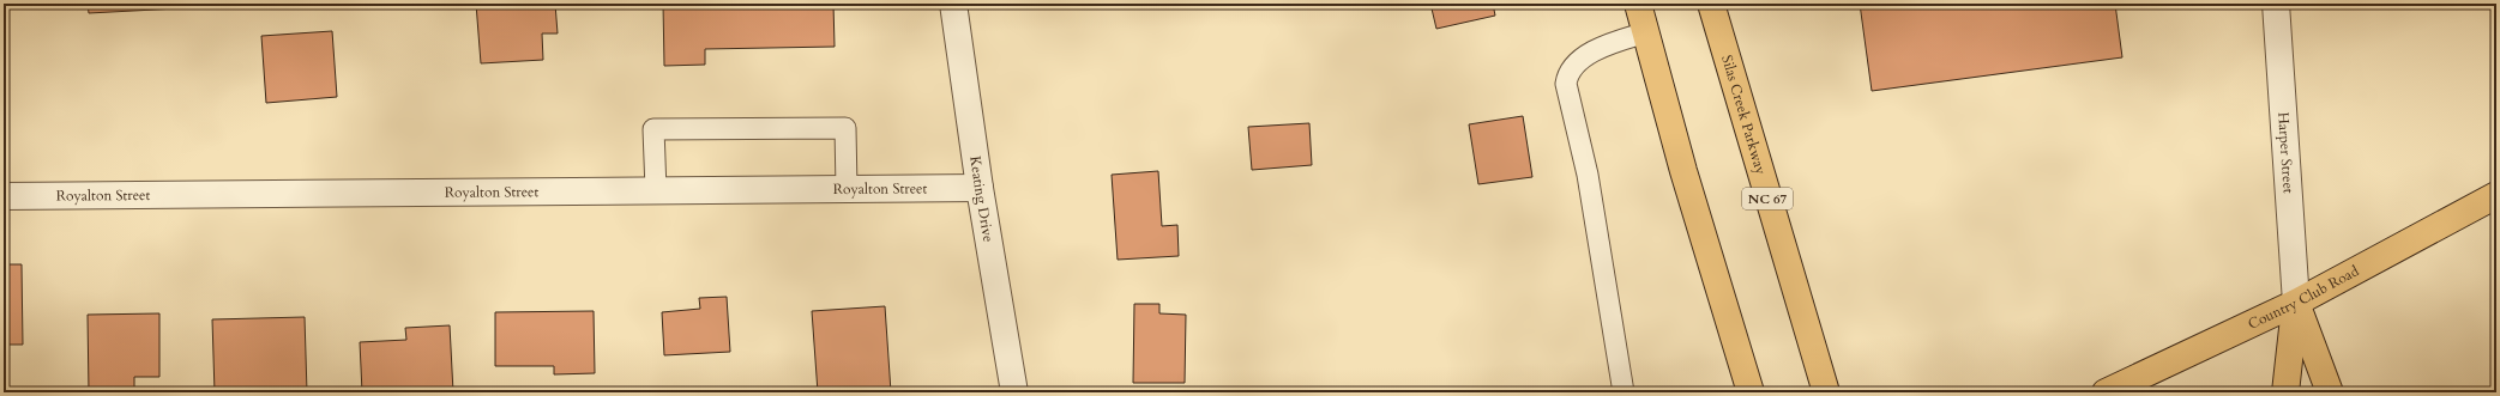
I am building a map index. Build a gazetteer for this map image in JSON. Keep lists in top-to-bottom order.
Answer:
{
  "streets": {
    "main road": ["Silas Creek Parkway", "NC 67", "Country Club Road"],
    "street": ["Harper Street", "Royalton Street", "Keating Drive"]
  },
  "crossings": [
    ["Harper Street", "Country Club Road"],
    ["Royalton Street", "Keating Drive"]
  ]
}
